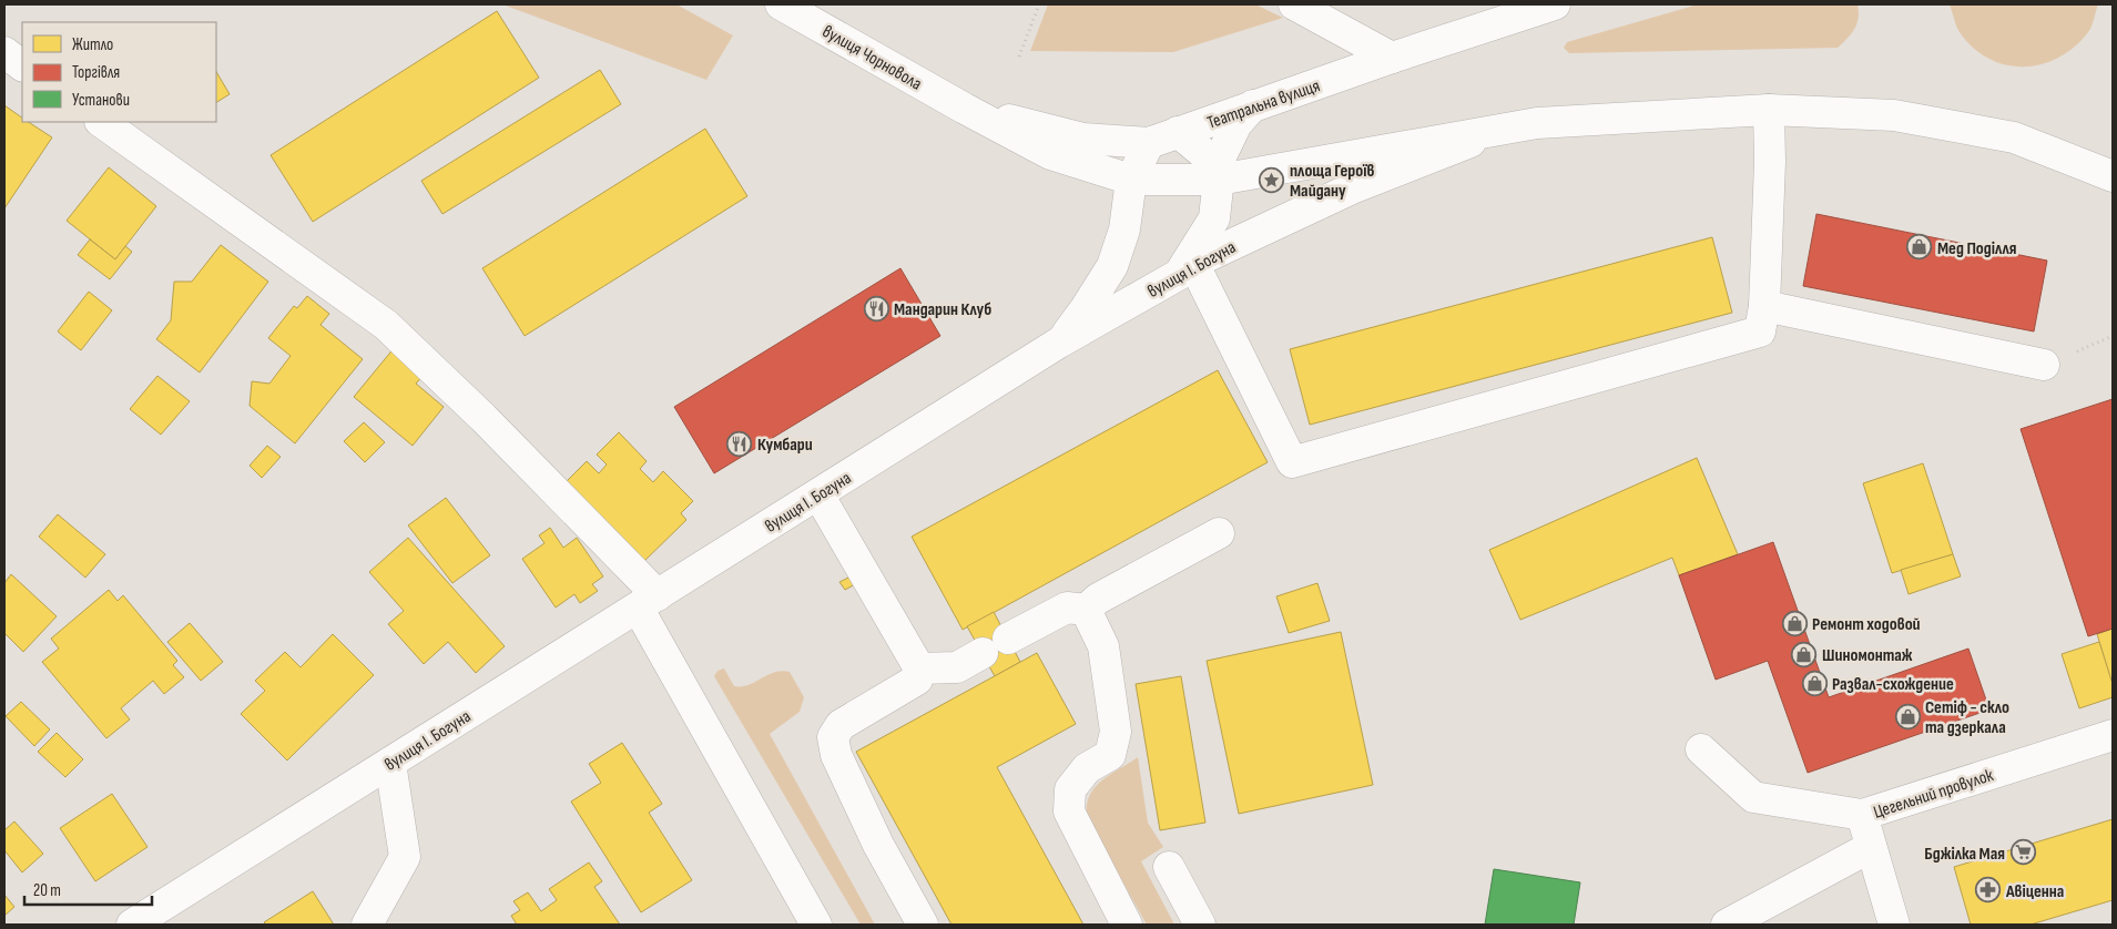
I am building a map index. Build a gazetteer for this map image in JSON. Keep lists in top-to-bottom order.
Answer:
{
  "streets": {
    "street": [
      "вулиця Чорновола",
      "Театральна вулиця",
      "вулиця І. Богуна",
      "Цегельний провулок"
    ]
  },
  "crossings": [
    ["вулиця Чорновола", "Театральна вулиця"]
  ],
  "places": {
    "place": ["площа Героїв Майдану"],
    "shop": [
      "Мед Поділля",
      "Ремонт ходовой",
      "Шиномонтаж",
      "Развал-схождение",
      "Сетіф - скло та дзеркала"
    ],
    "restaurant": ["Мандарин Клуб", "Кумбари"],
    "supermarket": ["Бджілка Мая"],
    "pharmacy": ["Авіценна"]
  },
  "legend": ["Житло", "Торгівля", "Установи"],
  "scale_bar": "20 m"
}
